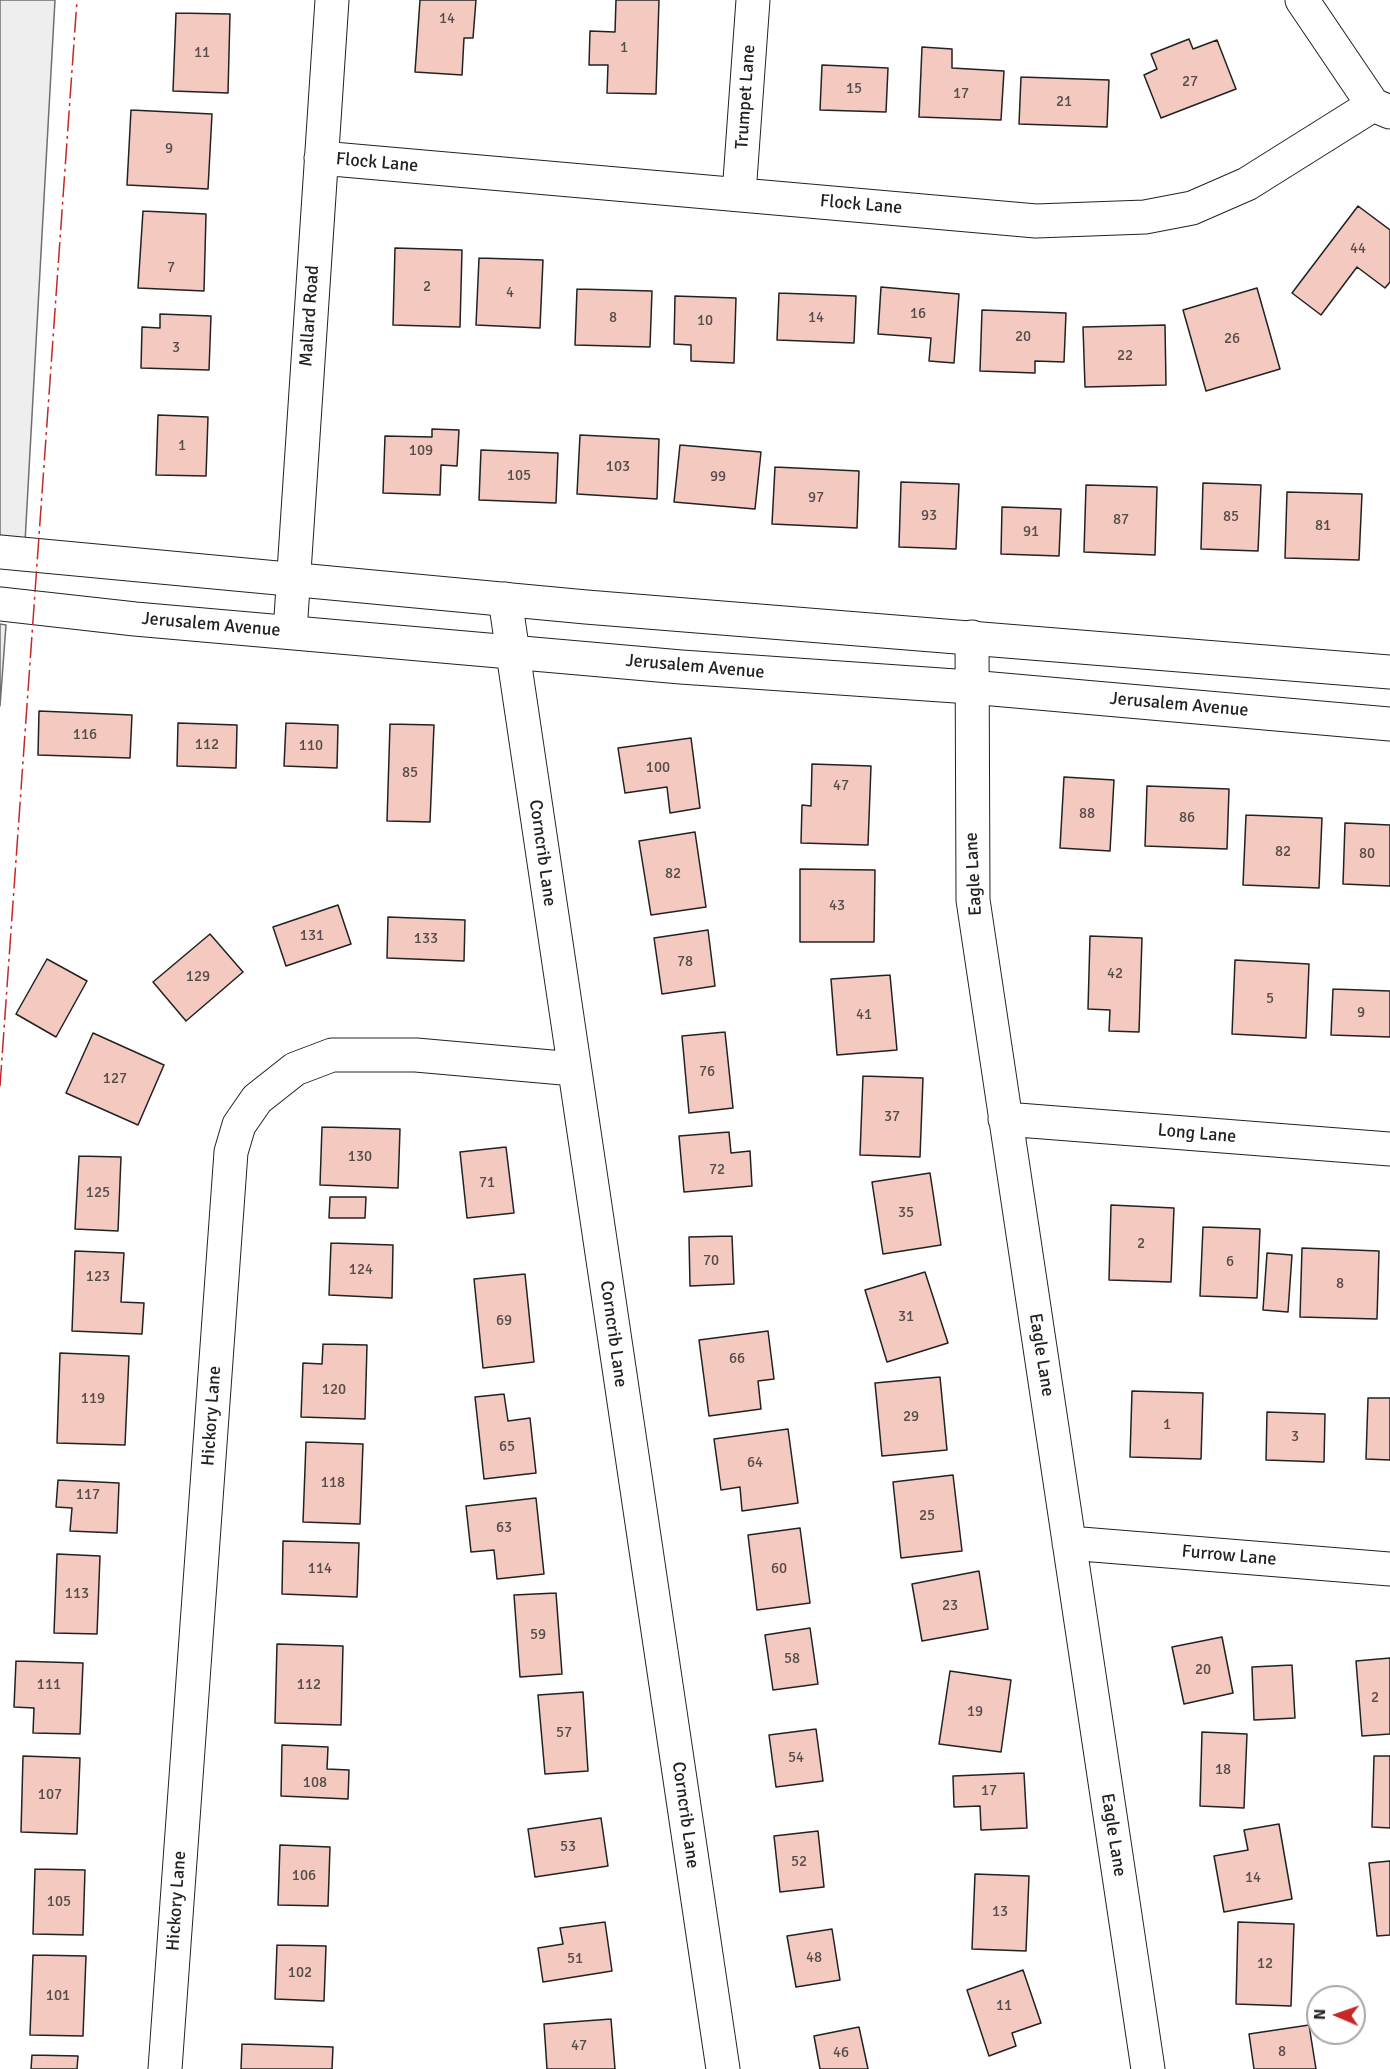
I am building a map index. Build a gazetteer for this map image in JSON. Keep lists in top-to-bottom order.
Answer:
{
  "streets": {
    "street": [
      "Trumpet Lane",
      "Flock Lane",
      "Mallard Road",
      "Jerusalem Avenue",
      "Corncrib Lane",
      "Eagle Lane",
      "Long Lane",
      "Hickory Lane",
      "Furrow Lane"
    ]
  },
  "crossings": [
    ["Trumpet Lane", "Flock Lane"],
    ["Flock Lane", "Mallard Road"],
    ["Mallard Road", "Jerusalem Avenue"],
    ["Jerusalem Avenue", "Corncrib Lane"],
    ["Jerusalem Avenue", "Eagle Lane"],
    ["Corncrib Lane", "Hickory Lane"],
    ["Eagle Lane", "Long Lane"],
    ["Eagle Lane", "Furrow Lane"]
  ],
  "house_numbers": [
    "14",
    "1",
    "11",
    "27",
    "15",
    "17",
    "21",
    "9",
    "44",
    "7",
    "2",
    "4",
    "16",
    "8",
    "14",
    "10",
    "20",
    "26",
    "3",
    "22",
    "1",
    "109",
    "103",
    "105",
    "99",
    "97",
    "93",
    "85",
    "87",
    "81",
    "91",
    "116",
    "112",
    "110",
    "100",
    "85",
    "47",
    "88",
    "86",
    "82",
    "80",
    "82",
    "43",
    "131",
    "133",
    "78",
    "42",
    "129",
    "5",
    "9",
    "41",
    "76",
    "127",
    "37",
    "130",
    "72",
    "71",
    "125",
    "35",
    "2",
    "70",
    "6",
    "124",
    "123",
    "8",
    "31",
    "69",
    "66",
    "120",
    "119",
    "29",
    "1",
    "3",
    "65",
    "64",
    "118",
    "117",
    "25",
    "63",
    "114",
    "60",
    "113",
    "23",
    "59",
    "58",
    "20",
    "111",
    "112",
    "2",
    "19",
    "57",
    "54",
    "18",
    "108",
    "17",
    "107",
    "53",
    "52",
    "106",
    "14",
    "105",
    "13",
    "48",
    "51",
    "12",
    "102",
    "101",
    "11",
    "47",
    "8",
    "46"
  ],
  "north": "left"
}
